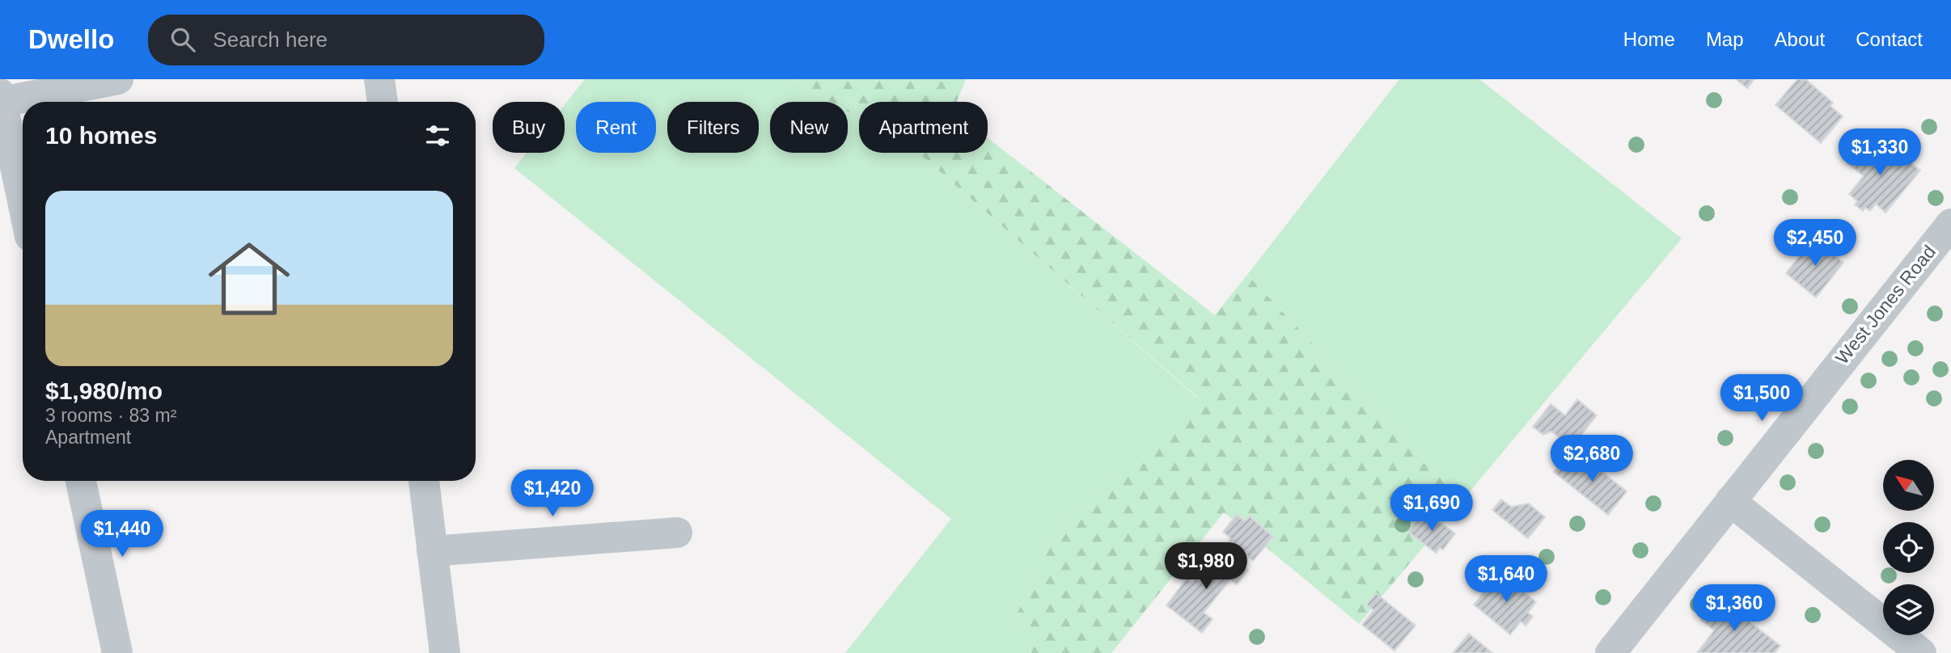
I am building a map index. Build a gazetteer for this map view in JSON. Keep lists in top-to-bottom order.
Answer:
{
  "streets": {
    "street": ["West Jones Road"]
  },
  "north": "top left",
  "page": {
    "header": "Dwello",
    "search": "Search here",
    "nav": [
      "Home",
      "Map",
      "About",
      "Contact"
    ],
    "chip": [
      "Buy",
      "Rent",
      "Filters",
      "New",
      "Apartment"
    ],
    "heading": "10 homes",
    "price": [
      "$1,330",
      "$2,450",
      "$1,500",
      "$2,680",
      "$1,420",
      "$1,690",
      "$1,440",
      "$1,980",
      "$1,640",
      "$1,360"
    ],
    "list": [
      {
        "name": "$1,980/mo",
        "note": "3 rooms · 83 m² · Apartment"
      }
    ]
  }
}
